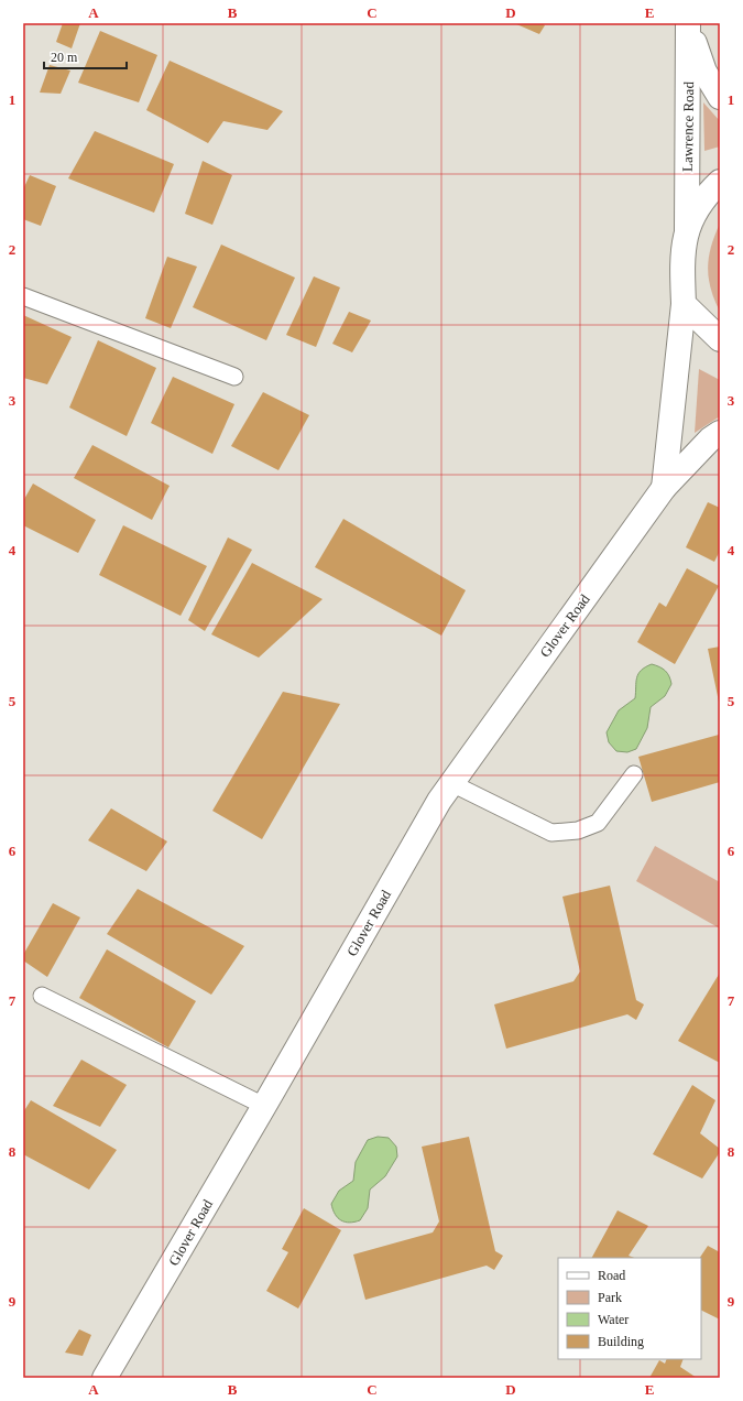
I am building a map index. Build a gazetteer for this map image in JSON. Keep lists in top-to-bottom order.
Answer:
{
  "streets": {
    "street": ["Lawrence Road", "Glover Road"]
  },
  "crossings": [
    ["Lawrence Road", "Glover Road"]
  ],
  "legend": [
    "Road",
    "Park",
    "Water",
    "Building"
  ],
  "scale_bar": "20 m",
  "grid": {
    "columns": [
      "A",
      "B",
      "C",
      "D",
      "E"
    ],
    "rows": [
      "1",
      "2",
      "3",
      "4",
      "5",
      "6",
      "7",
      "8",
      "9"
    ]
  }
}
